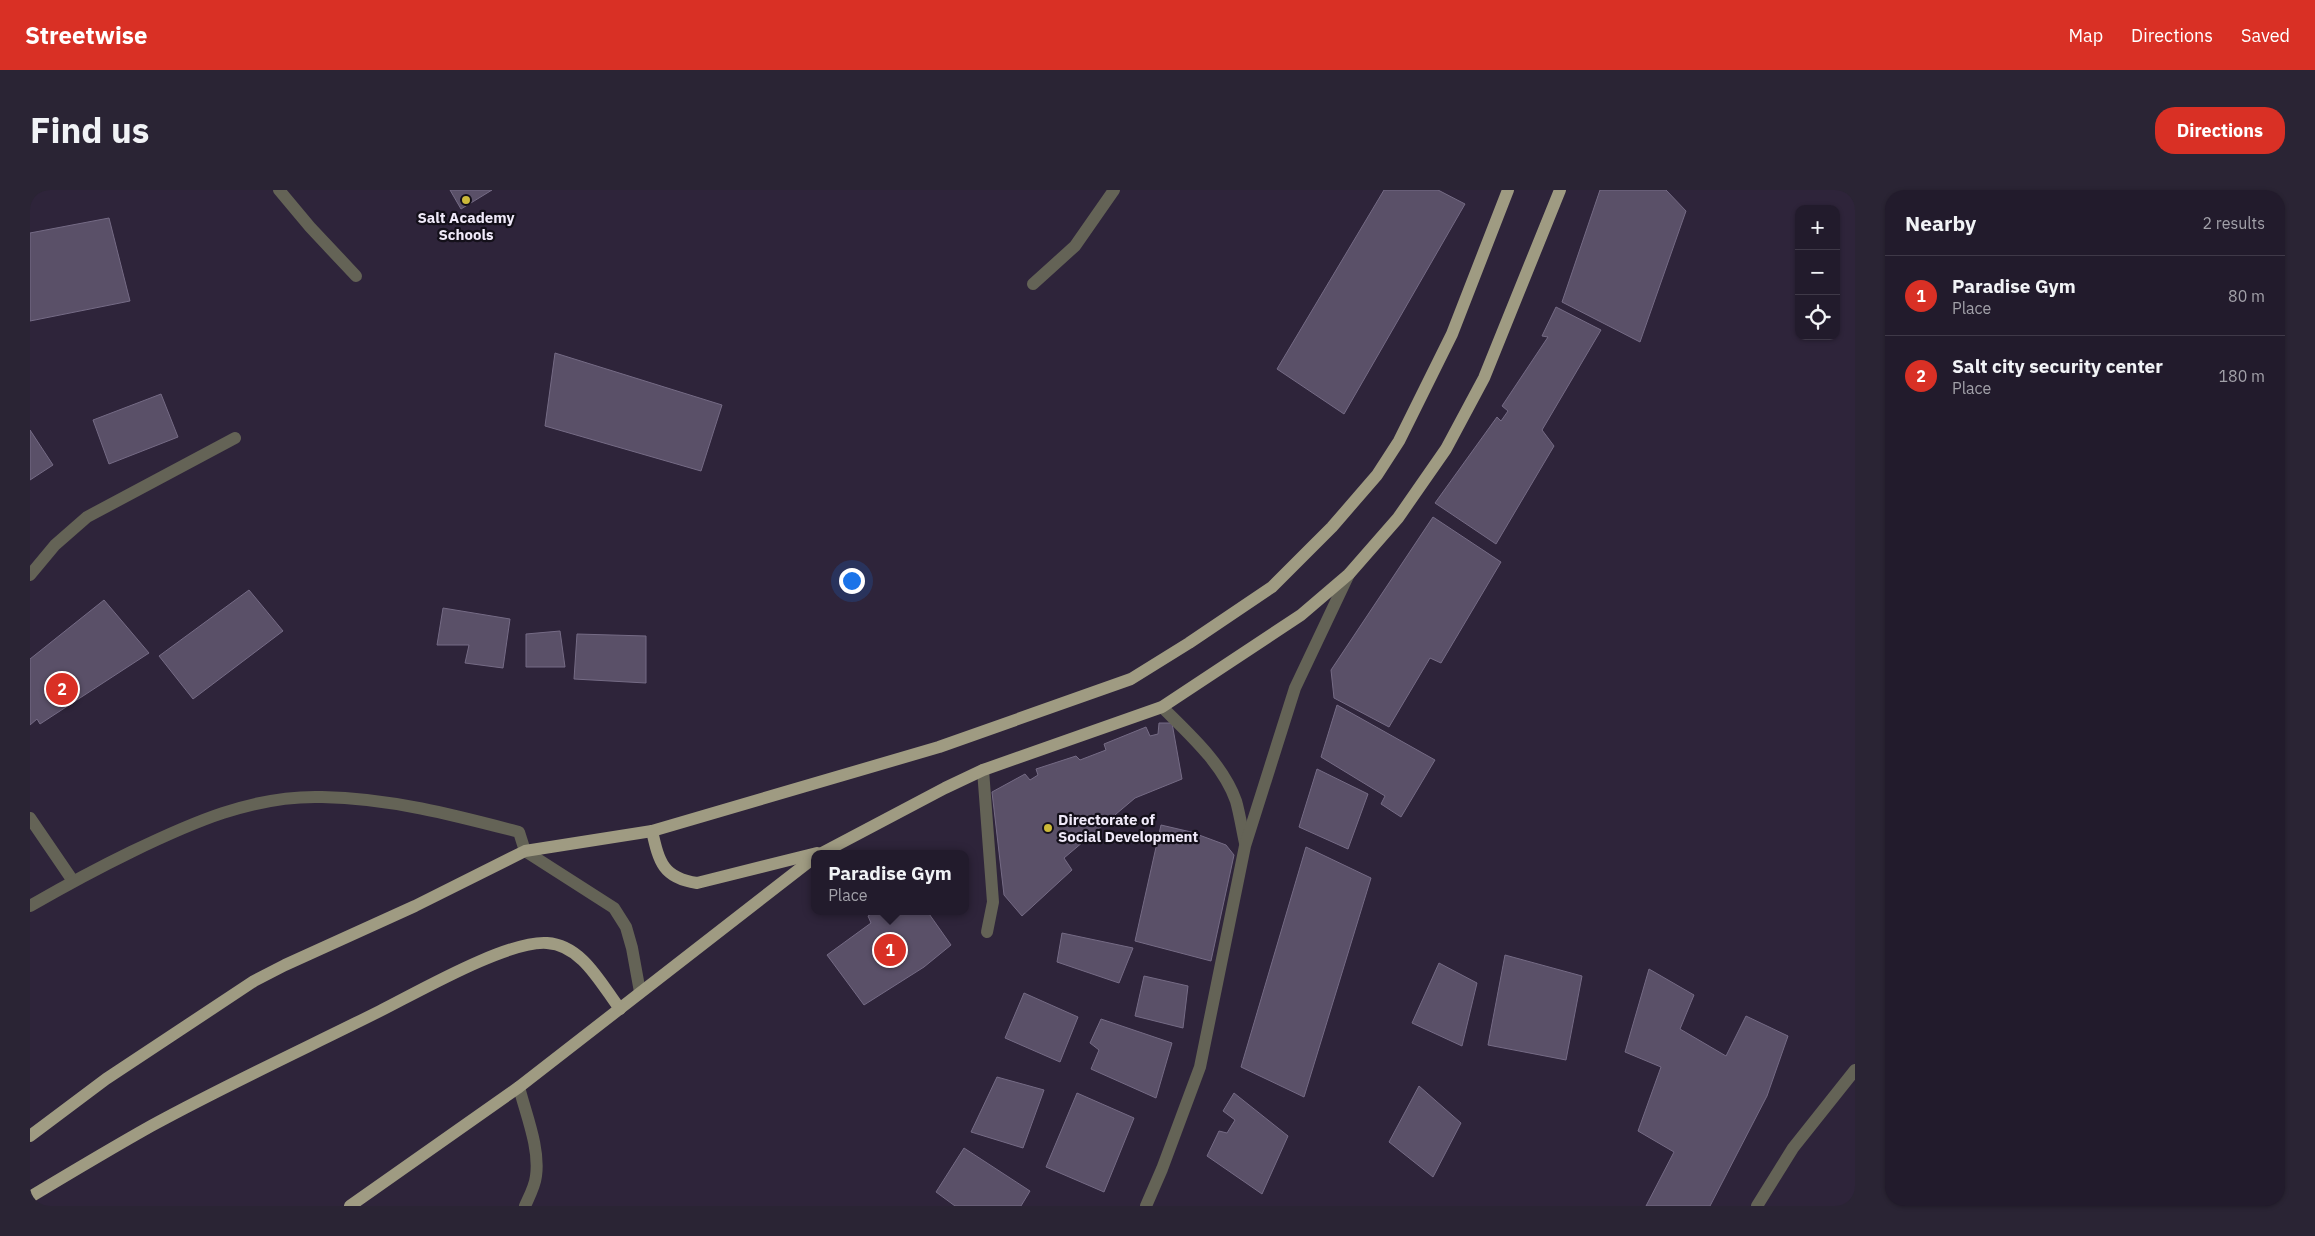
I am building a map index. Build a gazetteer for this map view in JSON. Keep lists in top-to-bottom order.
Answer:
{
  "places": ["Salt Academy Schools", "Directorate of Social Development"],
  "page": {
    "header": "Streetwise",
    "nav": ["Map", "Directions", "Saved"],
    "title": "Find us",
    "buttons": "Directions",
    "heading": ["Nearby", "2 results"],
    "map_buttons": ["+", "−"],
    "list": [
      {
        "mark": "1",
        "name": "Paradise Gym",
        "note": "Place",
        "value": "80 m"
      },
      {
        "mark": "2",
        "name": "Salt city security center",
        "note": "Place",
        "value": "180 m"
      }
    ],
    "pins": ["2", "1"],
    "popup": ["Paradise Gym", "Place"]
  }
}
